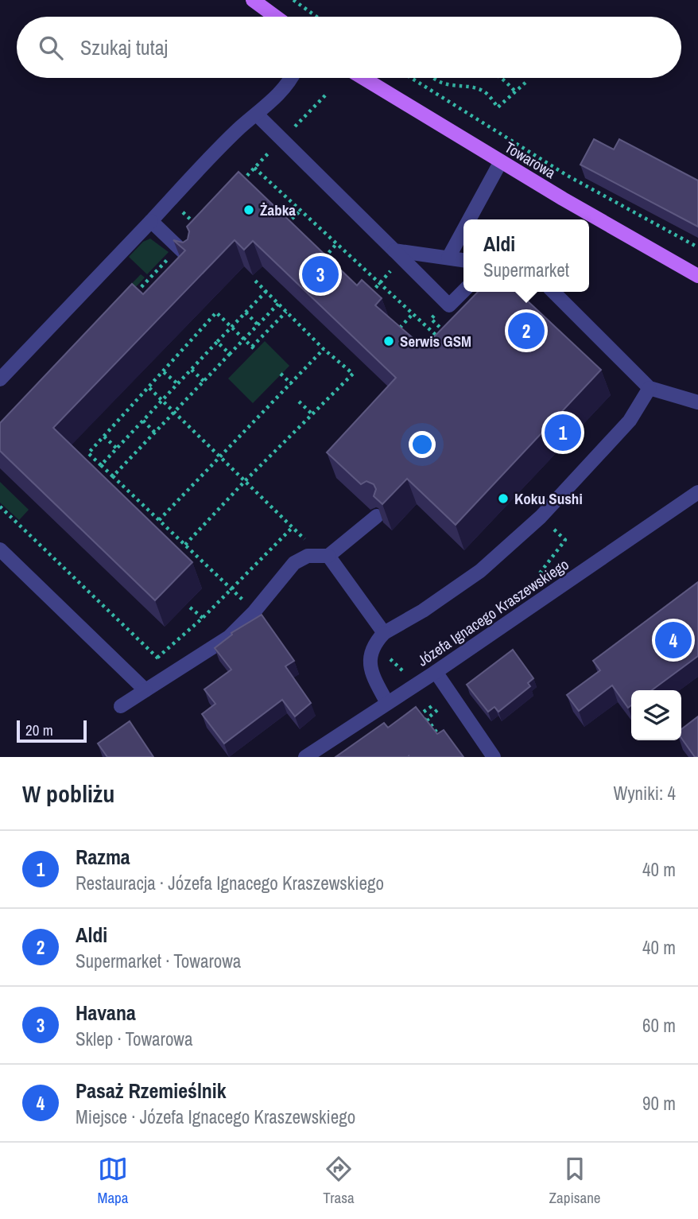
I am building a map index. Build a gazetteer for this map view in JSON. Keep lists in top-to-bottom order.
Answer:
{
  "streets": {
    "main road": ["Towarowa"],
    "street": ["Józefa Ignacego Kraszewskiego"]
  },
  "places": ["Żabka", "Serwis GSM", "Koku Sushi"],
  "scale_bar": "20 m",
  "page": {
    "search": "Szukaj tutaj",
    "popup": ["Aldi", "Supermarket"],
    "pins": [
      "3",
      "2",
      "1",
      "4"
    ],
    "scale": "20 m",
    "heading": ["W pobliżu", "Wyniki: 4"],
    "list": [
      {
        "mark": "1",
        "name": "Razma",
        "note": "Restauracja · Józefa Ignacego Kraszewskiego",
        "value": "40 m"
      },
      {
        "mark": "2",
        "name": "Aldi",
        "note": "Supermarket · Towarowa",
        "value": "40 m"
      },
      {
        "mark": "3",
        "name": "Havana",
        "note": "Sklep · Towarowa",
        "value": "60 m"
      },
      {
        "mark": "4",
        "name": "Pasaż Rzemieślnik",
        "note": "Miejsce · Józefa Ignacego Kraszewskiego",
        "value": "90 m"
      }
    ],
    "nav": ["Mapa", "Trasa", "Zapisane"]
  }
}
